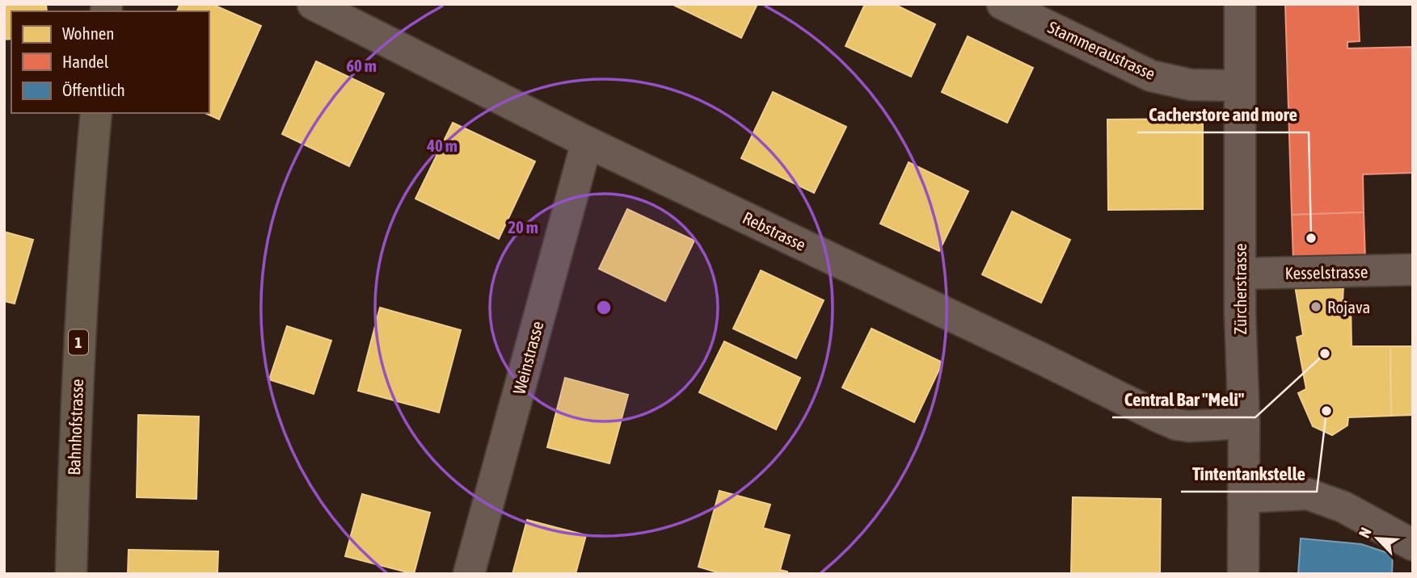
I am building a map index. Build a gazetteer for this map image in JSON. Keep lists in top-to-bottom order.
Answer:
{
  "streets": {
    "main road": ["1", "Bahnhofstrasse"],
    "street": [
      "Stammeraustrasse",
      "Rebstrasse",
      "Kesselstrasse",
      "Zürcherstrasse",
      "Weinstrasse"
    ]
  },
  "crossings": [
    ["Stammeraustrasse", "Zürcherstrasse"],
    ["Rebstrasse", "Zürcherstrasse"],
    ["Rebstrasse", "Weinstrasse"],
    ["Kesselstrasse", "Zürcherstrasse"]
  ],
  "places": [
    "Cacherstore and more",
    "Rojava",
    "Central Bar \"Meli\"",
    "Tintentankstelle"
  ],
  "legend": ["Wohnen", "Handel", "Öffentlich"],
  "north": "top left",
  "rings": ["60 m", "40 m", "20 m"]
}
